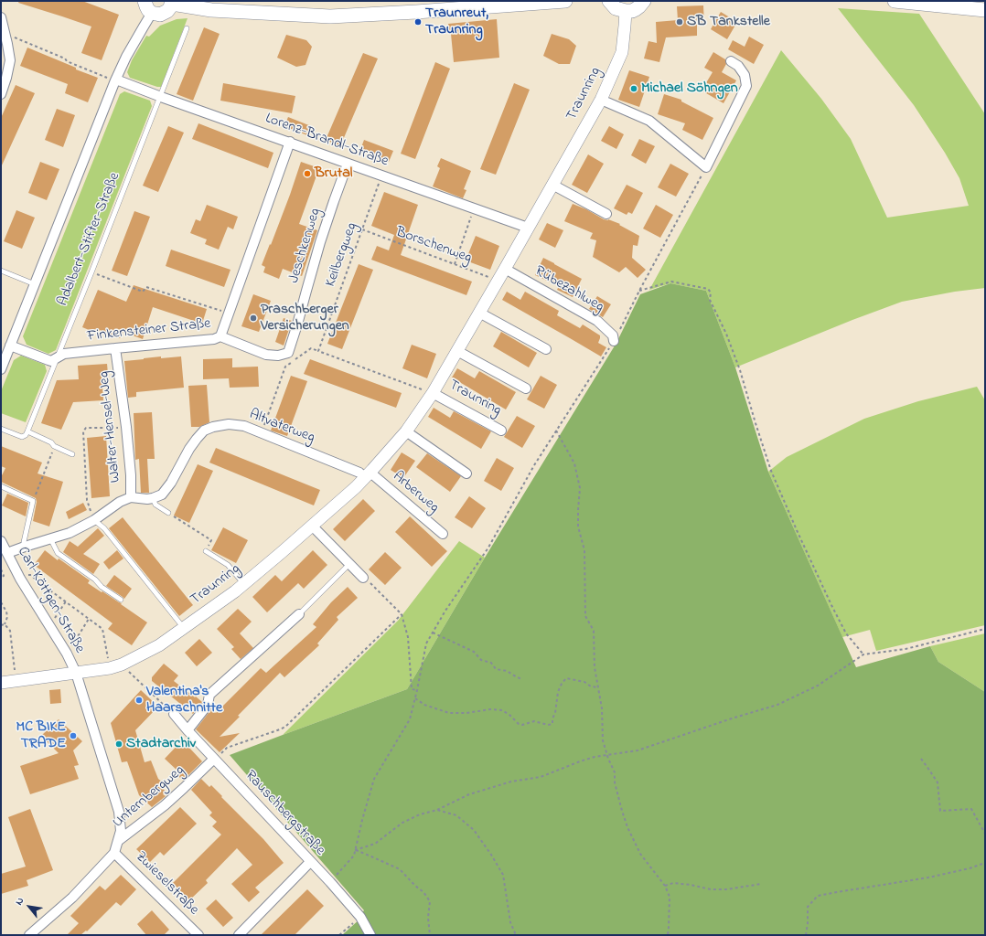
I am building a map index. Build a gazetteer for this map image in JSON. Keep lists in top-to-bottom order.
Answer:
{
  "streets": {
    "street": [
      "Traunring",
      "Lorenz-Brandl-Straße",
      "Jeschkenweg",
      "Rübezahlweg",
      "Finkensteiner Straße",
      "Walter-Hensel-Weg",
      "Altvaterweg",
      "Arberweg",
      "Carl-Köttgen-Straße",
      "Unternbergweg",
      "Rauschbergstraße",
      "Zwieselstraße"
    ],
    "lane": ["Adalbert-Stifter-Straße"],
    "path": ["Borschenweg", "Keilbergweg"]
  },
  "crossings": [
    ["Traunring", "Lorenz-Brandl-Straße"],
    ["Traunring", "Borschenweg"],
    ["Traunring", "Rübezahlweg"],
    ["Traunring", "Altvaterweg"],
    ["Traunring", "Arberweg"],
    ["Traunring", "Carl-Köttgen-Straße"],
    ["Lorenz-Brandl-Straße", "Adalbert-Stifter-Straße"],
    ["Lorenz-Brandl-Straße", "Jeschkenweg"],
    ["Lorenz-Brandl-Straße", "Keilbergweg"],
    ["Lorenz-Brandl-Straße", "Finkensteiner Straße"],
    ["Adalbert-Stifter-Straße", "Finkensteiner Straße"],
    ["Jeschkenweg", "Finkensteiner Straße"],
    ["Borschenweg", "Keilbergweg"],
    ["Finkensteiner Straße", "Walter-Hensel-Weg"],
    ["Walter-Hensel-Weg", "Carl-Köttgen-Straße"],
    ["Altvaterweg", "Arberweg"],
    ["Carl-Köttgen-Straße", "Unternbergweg"],
    ["Carl-Köttgen-Straße", "Zwieselstraße"],
    ["Unternbergweg", "Rauschbergstraße"]
  ],
  "places": [
    "Traunreut, Traunring",
    "SB Tankstelle",
    "Michael Söhngen",
    "Brutal",
    "Praschberger Versicherungen",
    "Valentina's Haarschnitte",
    "MC BIKE TRADE",
    "Stadtarchiv"
  ],
  "north": "top left"
}
